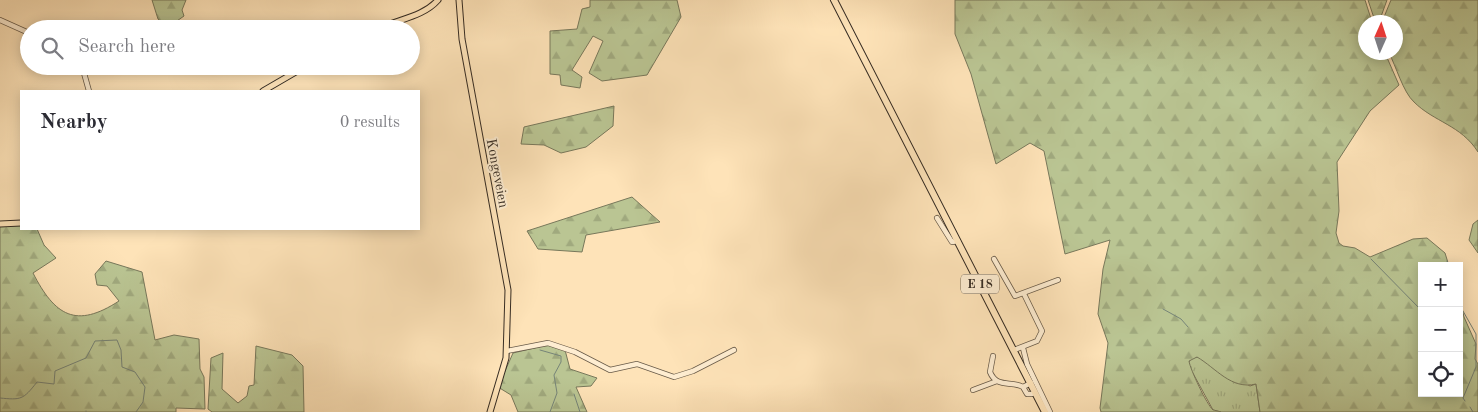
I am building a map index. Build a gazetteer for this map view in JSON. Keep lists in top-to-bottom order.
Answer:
{
  "streets": {
    "highway": ["E 18"],
    "main road": ["Kongeveien"]
  },
  "north": "top",
  "page": {
    "search": "Search here",
    "heading": ["Nearby", "0 results"],
    "map_buttons": ["+", "−"]
  }
}
